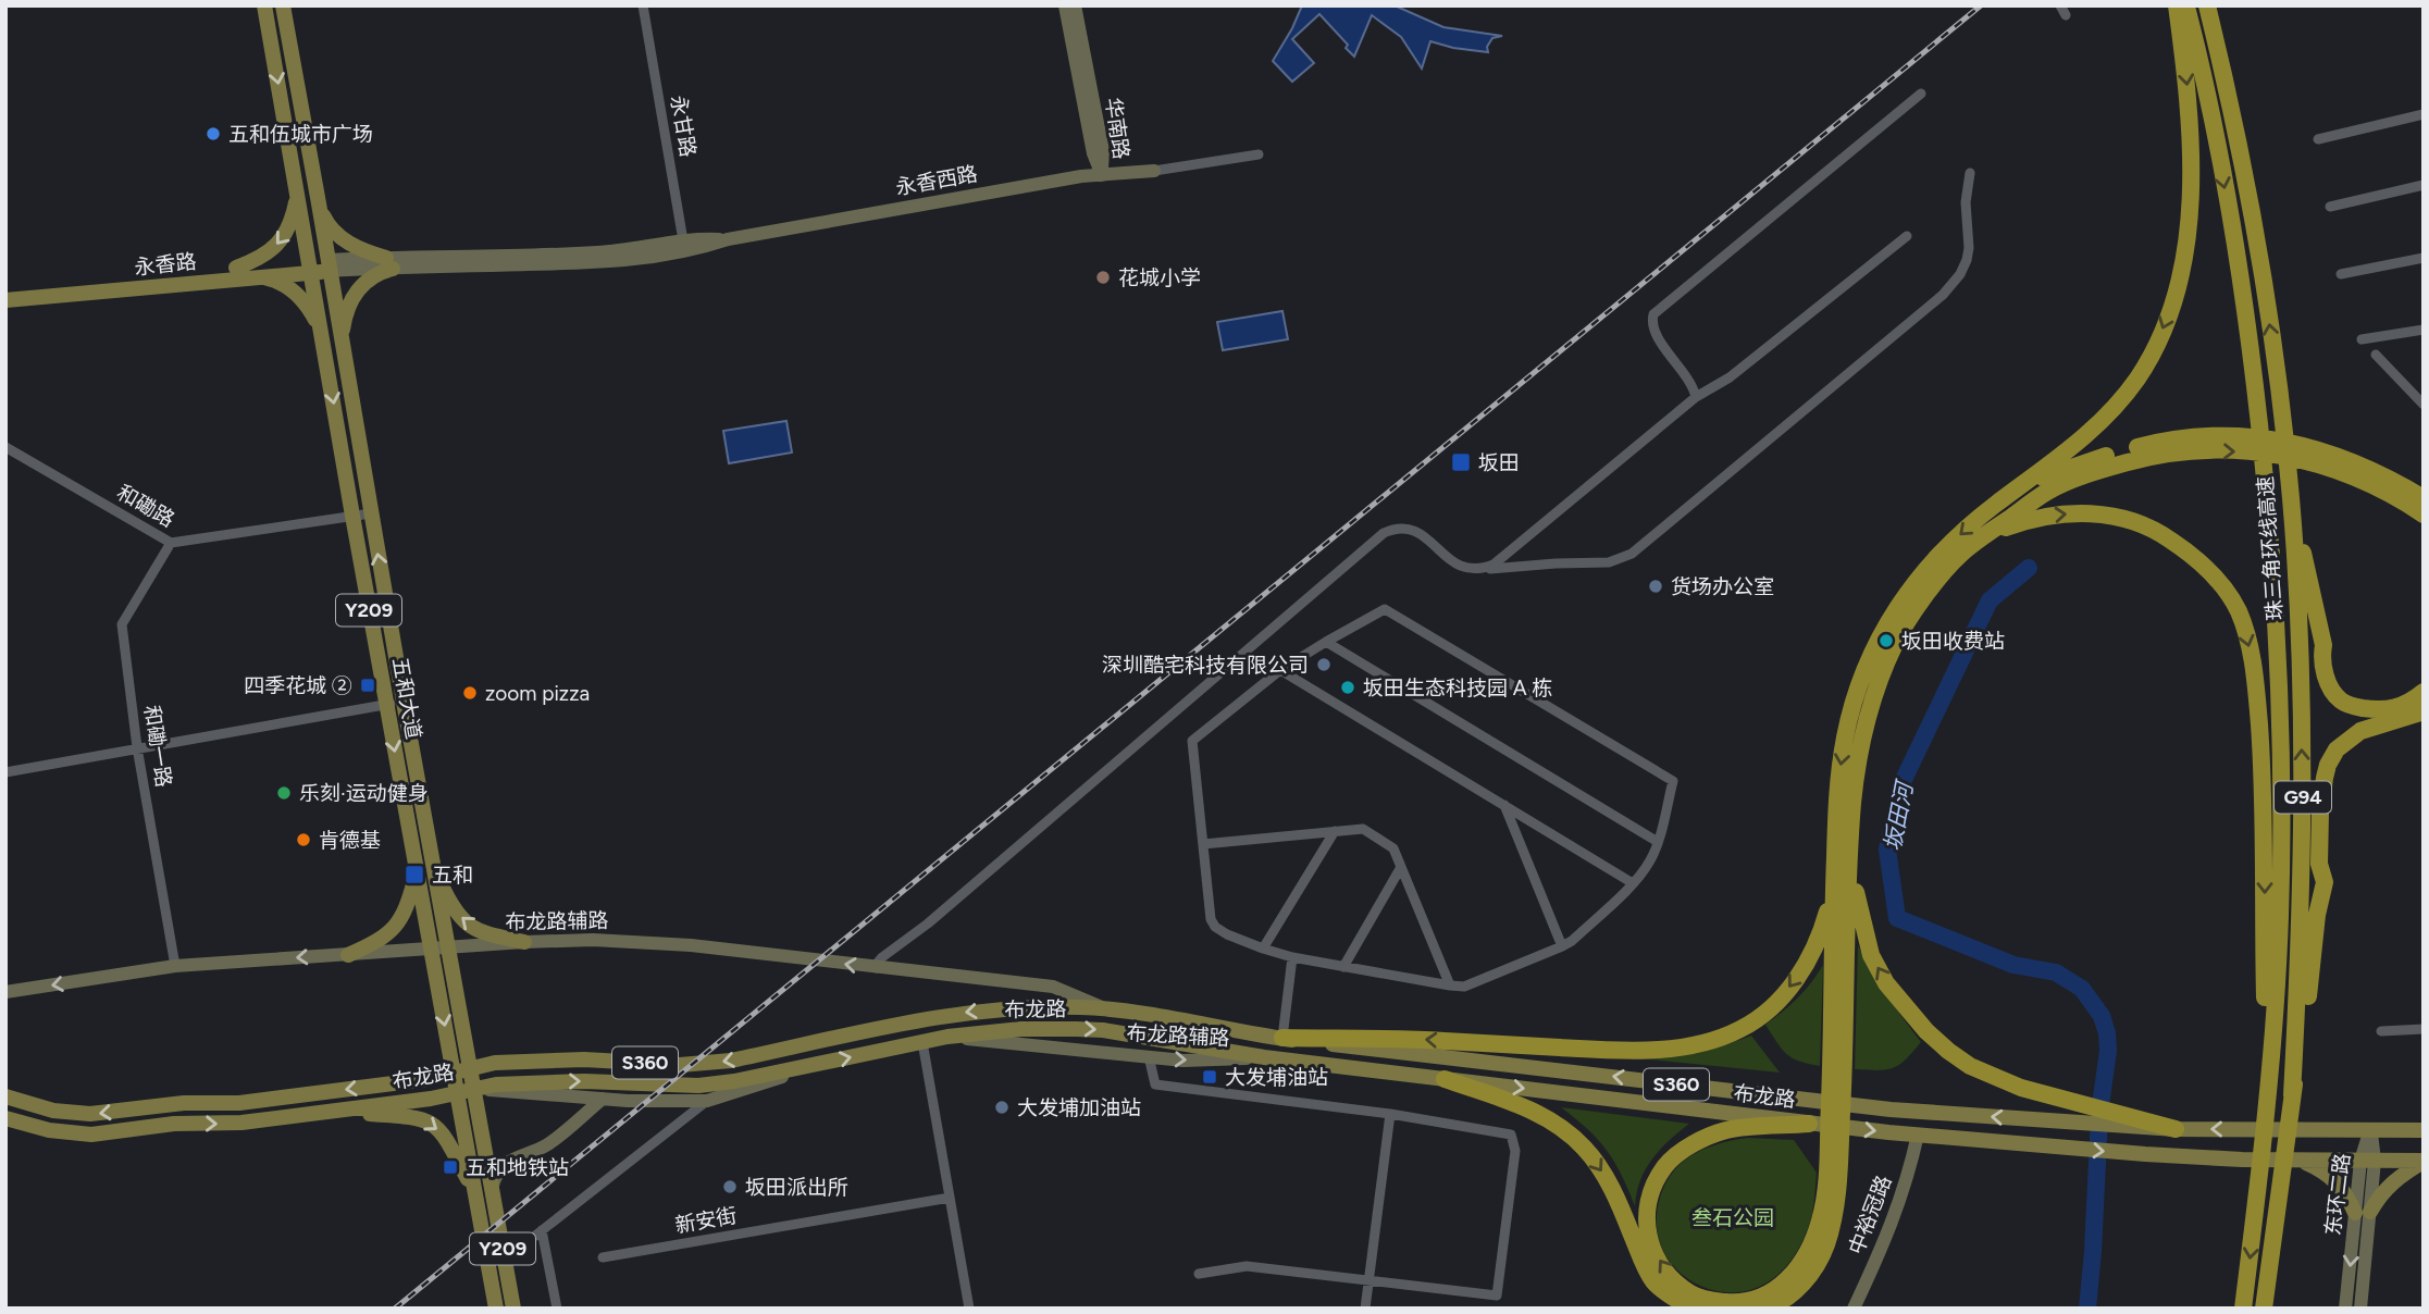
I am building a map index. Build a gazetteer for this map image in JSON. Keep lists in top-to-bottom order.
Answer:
{
  "streets": {
    "highway": ["珠三角环线高速", "G94"],
    "main road": [
      "华南路",
      "永香西路",
      "永香路",
      "Y209",
      "五和大道",
      "布龙路辅路",
      "布龙路",
      "S360",
      "东环二路",
      "中裕冠路"
    ],
    "street": [
      "永甘路",
      "和磡路",
      "和磡一路",
      "新安街"
    ]
  },
  "crossings": [
    ["永甘路", "永香西路"],
    ["华南路", "永香西路"],
    ["永香西路", "永香路"],
    ["永香西路", "五和大道"],
    ["永香路", "五和大道"],
    ["和磡路", "五和大道"],
    ["和磡路", "和磡一路"],
    ["珠三角环线高速", "G94"],
    ["五和大道", "布龙路辅路"],
    ["五和大道", "布龙路"],
    ["和磡一路", "布龙路辅路"],
    ["布龙路辅路", "布龙路"],
    ["布龙路", "S360"],
    ["布龙路", "中裕冠路"],
    ["S360", "东环二路"]
  ],
  "water": ["坂田河"],
  "parks": ["叁石公园"],
  "places": {
    "other": [
      "五和伍城市广场",
      "花城小学",
      "货场办公室",
      "坂田收费站",
      "深圳酷宅科技有限公司",
      "坂田生态科技园 A 栋",
      "zoom pizza",
      "乐刻·运动健身",
      "肯德基",
      "大发埔加油站",
      "坂田派出所"
    ],
    "transit": [
      "坂田",
      "四季花城 ②",
      "五和",
      "大发埔油站",
      "五和地铁站"
    ]
  }
}
